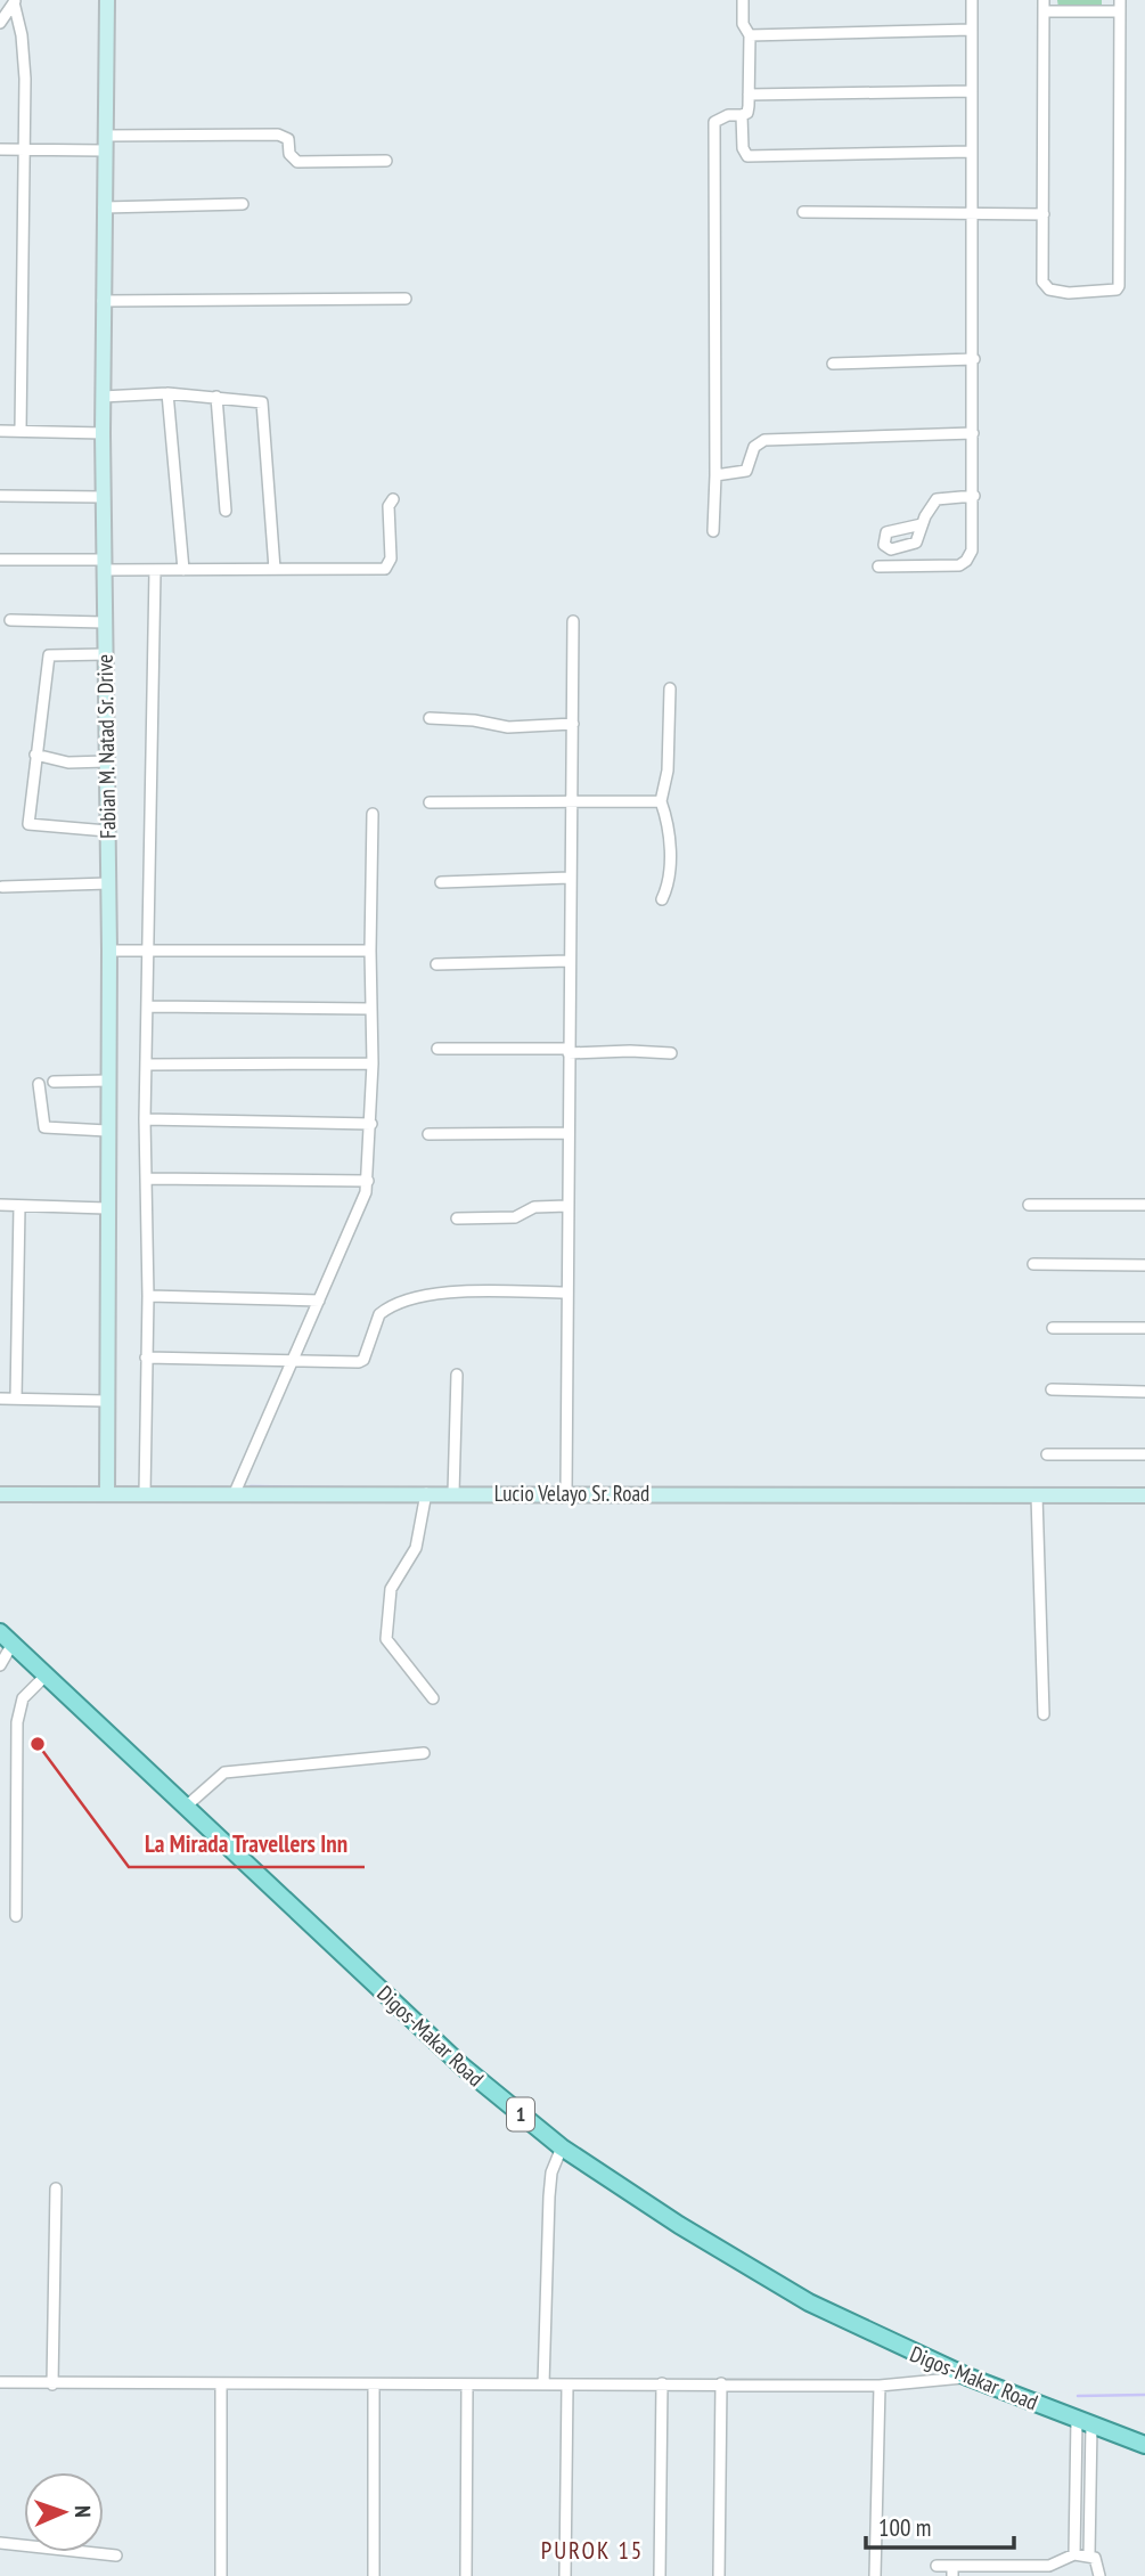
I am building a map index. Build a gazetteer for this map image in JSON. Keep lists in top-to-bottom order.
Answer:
{
  "streets": {
    "main road": ["Digos-Makar Road", "1"],
    "street": ["Fabian M. Natad Sr. Drive", "Lucio Velayo Sr. Road"]
  },
  "crossings": [
    ["Fabian M. Natad Sr. Drive", "Lucio Velayo Sr. Road"]
  ],
  "districts": ["PUROK 15"],
  "places": ["La Mirada Travellers Inn"],
  "scale_bar": "100 m",
  "north": "right"
}
